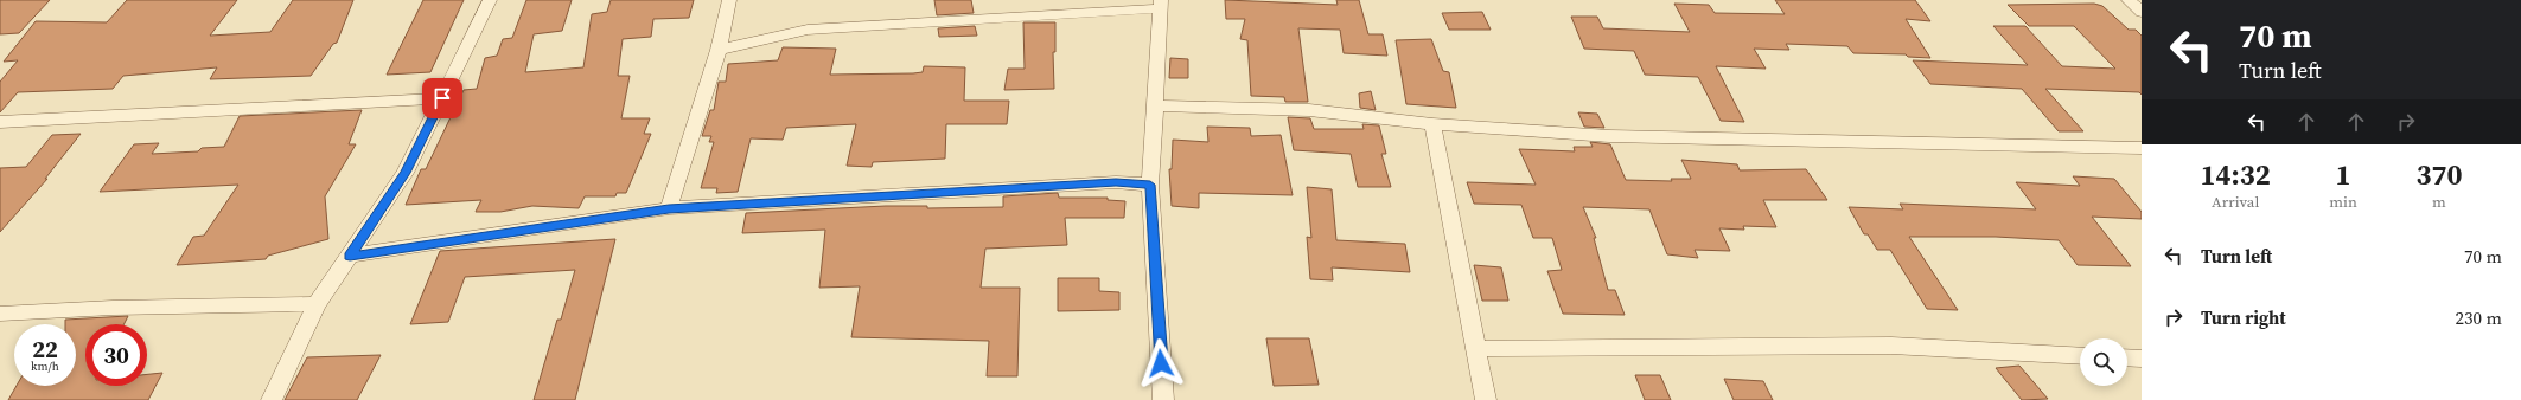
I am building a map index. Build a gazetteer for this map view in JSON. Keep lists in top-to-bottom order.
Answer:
{
  "page": {
    "turn": ["70 m", "Turn left"],
    "eta": [
      "14:32",
      "Arrival",
      "1",
      "min",
      "370",
      "m"
    ],
    "list": [
      {
        "name": "Turn left",
        "value": "70 m"
      },
      {
        "name": "Turn right",
        "value": "230 m"
      }
    ],
    "speed": "22 km/h",
    "limit": "30"
  }
}
